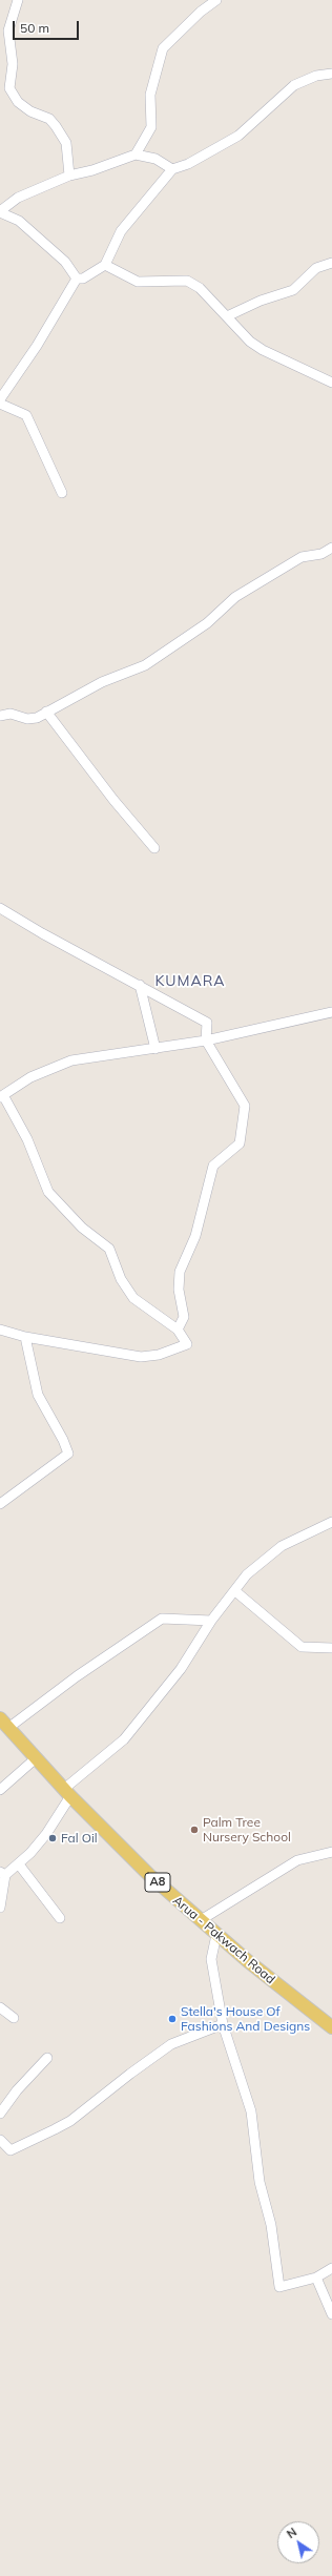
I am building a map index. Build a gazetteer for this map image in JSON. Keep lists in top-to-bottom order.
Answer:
{
  "streets": {
    "main road": ["A8", "Arua - Pakwach Road"]
  },
  "districts": ["KUMARA"],
  "places": ["Palm Tree Nursery School", "Fal Oil", "Stella's House Of Fashions And Designs"],
  "scale_bar": "50 m",
  "north": "top left"
}
